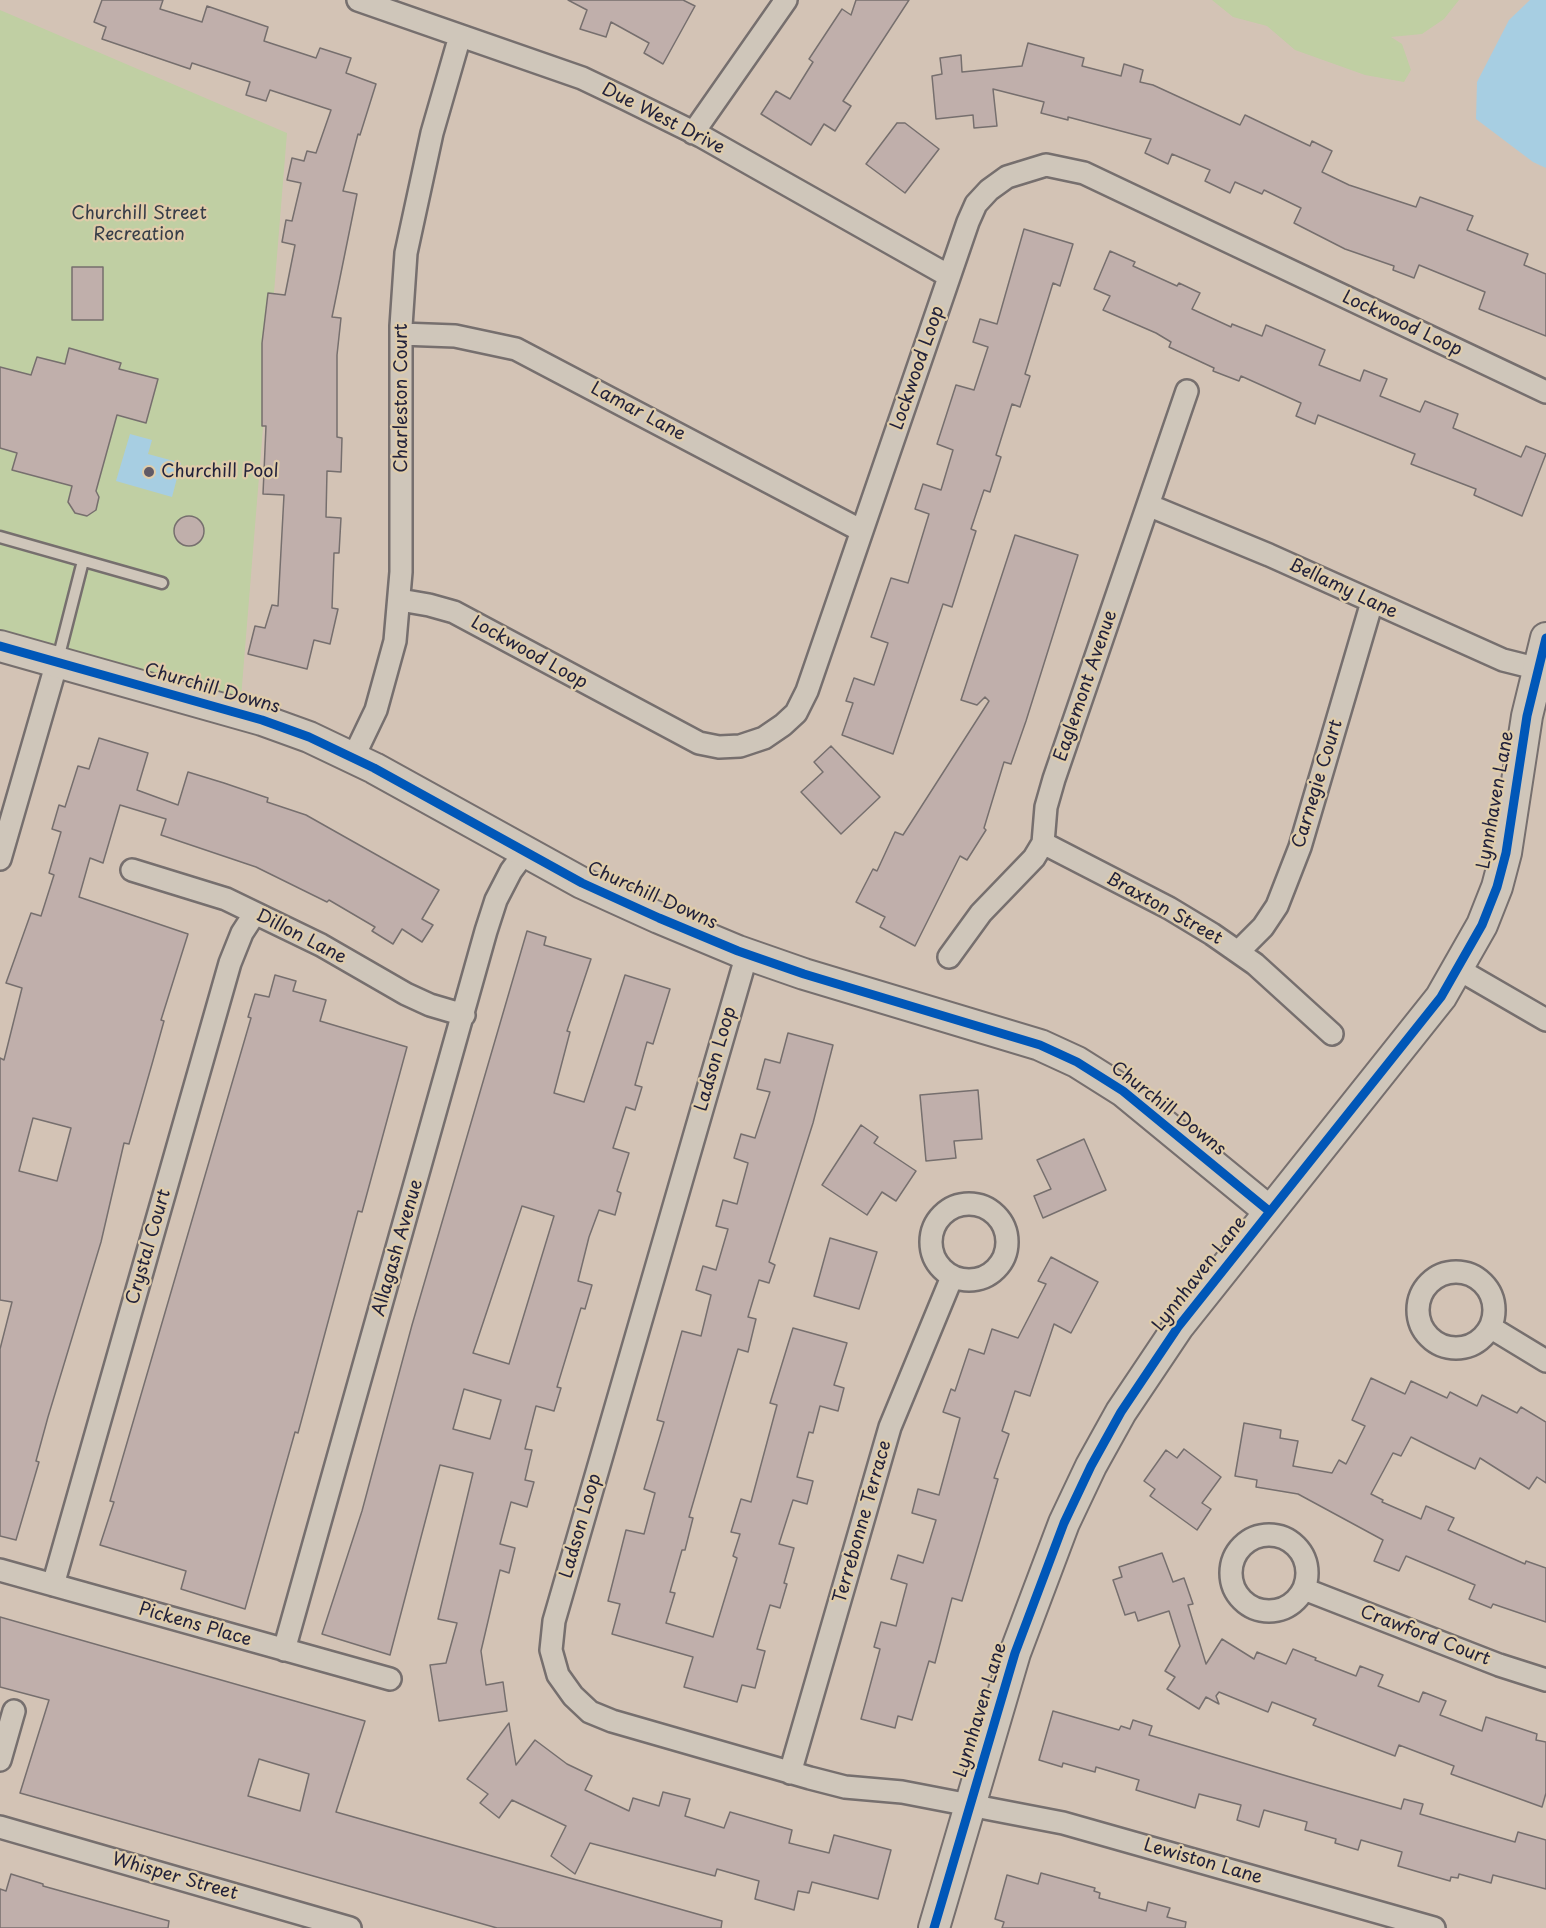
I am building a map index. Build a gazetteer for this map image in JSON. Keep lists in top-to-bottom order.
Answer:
{
  "streets": {
    "street": [
      "Due West Drive",
      "Lockwood Loop",
      "Charleston Court",
      "Lamar Lane",
      "Bellamy Lane",
      "Eaglemont Avenue",
      "Churchill Downs",
      "Carnegie Court",
      "Lynnhaven Lane",
      "Braxton Street",
      "Dillon Lane",
      "Ladson Loop",
      "Crystal Court",
      "Allagash Avenue",
      "Terrebonne Terrace",
      "Pickens Place",
      "Crawford Court",
      "Lewiston Lane",
      "Whisper Street"
    ]
  },
  "crossings": [
    ["Due West Drive", "Lockwood Loop"],
    ["Due West Drive", "Charleston Court"],
    ["Lockwood Loop", "Charleston Court"],
    ["Lockwood Loop", "Lamar Lane"],
    ["Charleston Court", "Lamar Lane"],
    ["Charleston Court", "Churchill Downs"],
    ["Bellamy Lane", "Eaglemont Avenue"],
    ["Bellamy Lane", "Carnegie Court"],
    ["Bellamy Lane", "Lynnhaven Lane"],
    ["Eaglemont Avenue", "Braxton Street"],
    ["Churchill Downs", "Lynnhaven Lane"],
    ["Churchill Downs", "Ladson Loop"],
    ["Churchill Downs", "Allagash Avenue"],
    ["Carnegie Court", "Braxton Street"],
    ["Lynnhaven Lane", "Ladson Loop"],
    ["Lynnhaven Lane", "Lewiston Lane"],
    ["Dillon Lane", "Crystal Court"],
    ["Dillon Lane", "Allagash Avenue"],
    ["Ladson Loop", "Terrebonne Terrace"],
    ["Ladson Loop", "Lewiston Lane"],
    ["Crystal Court", "Pickens Place"],
    ["Allagash Avenue", "Pickens Place"]
  ],
  "parks": ["Churchill Street Recreation"],
  "places": ["Churchill Pool"]
}
